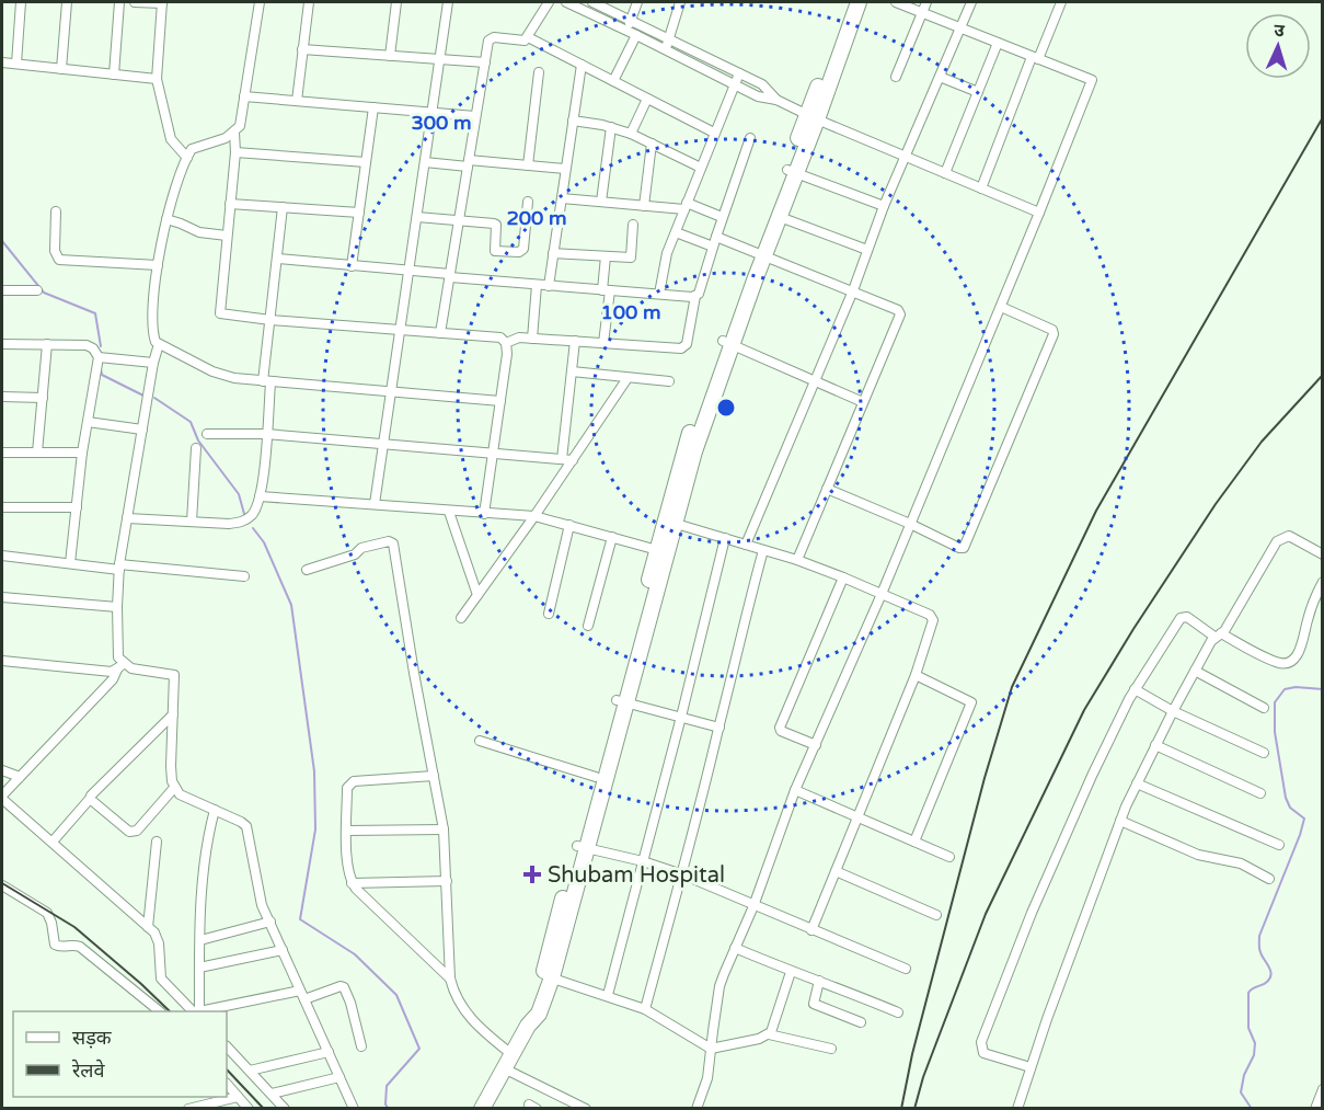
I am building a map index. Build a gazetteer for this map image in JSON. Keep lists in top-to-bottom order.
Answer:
{
  "places": {
    "health": ["Shubam Hospital"]
  },
  "legend": ["सड़क", "रेलवे"],
  "north": "top",
  "rings": ["300 m", "200 m", "100 m"]
}
